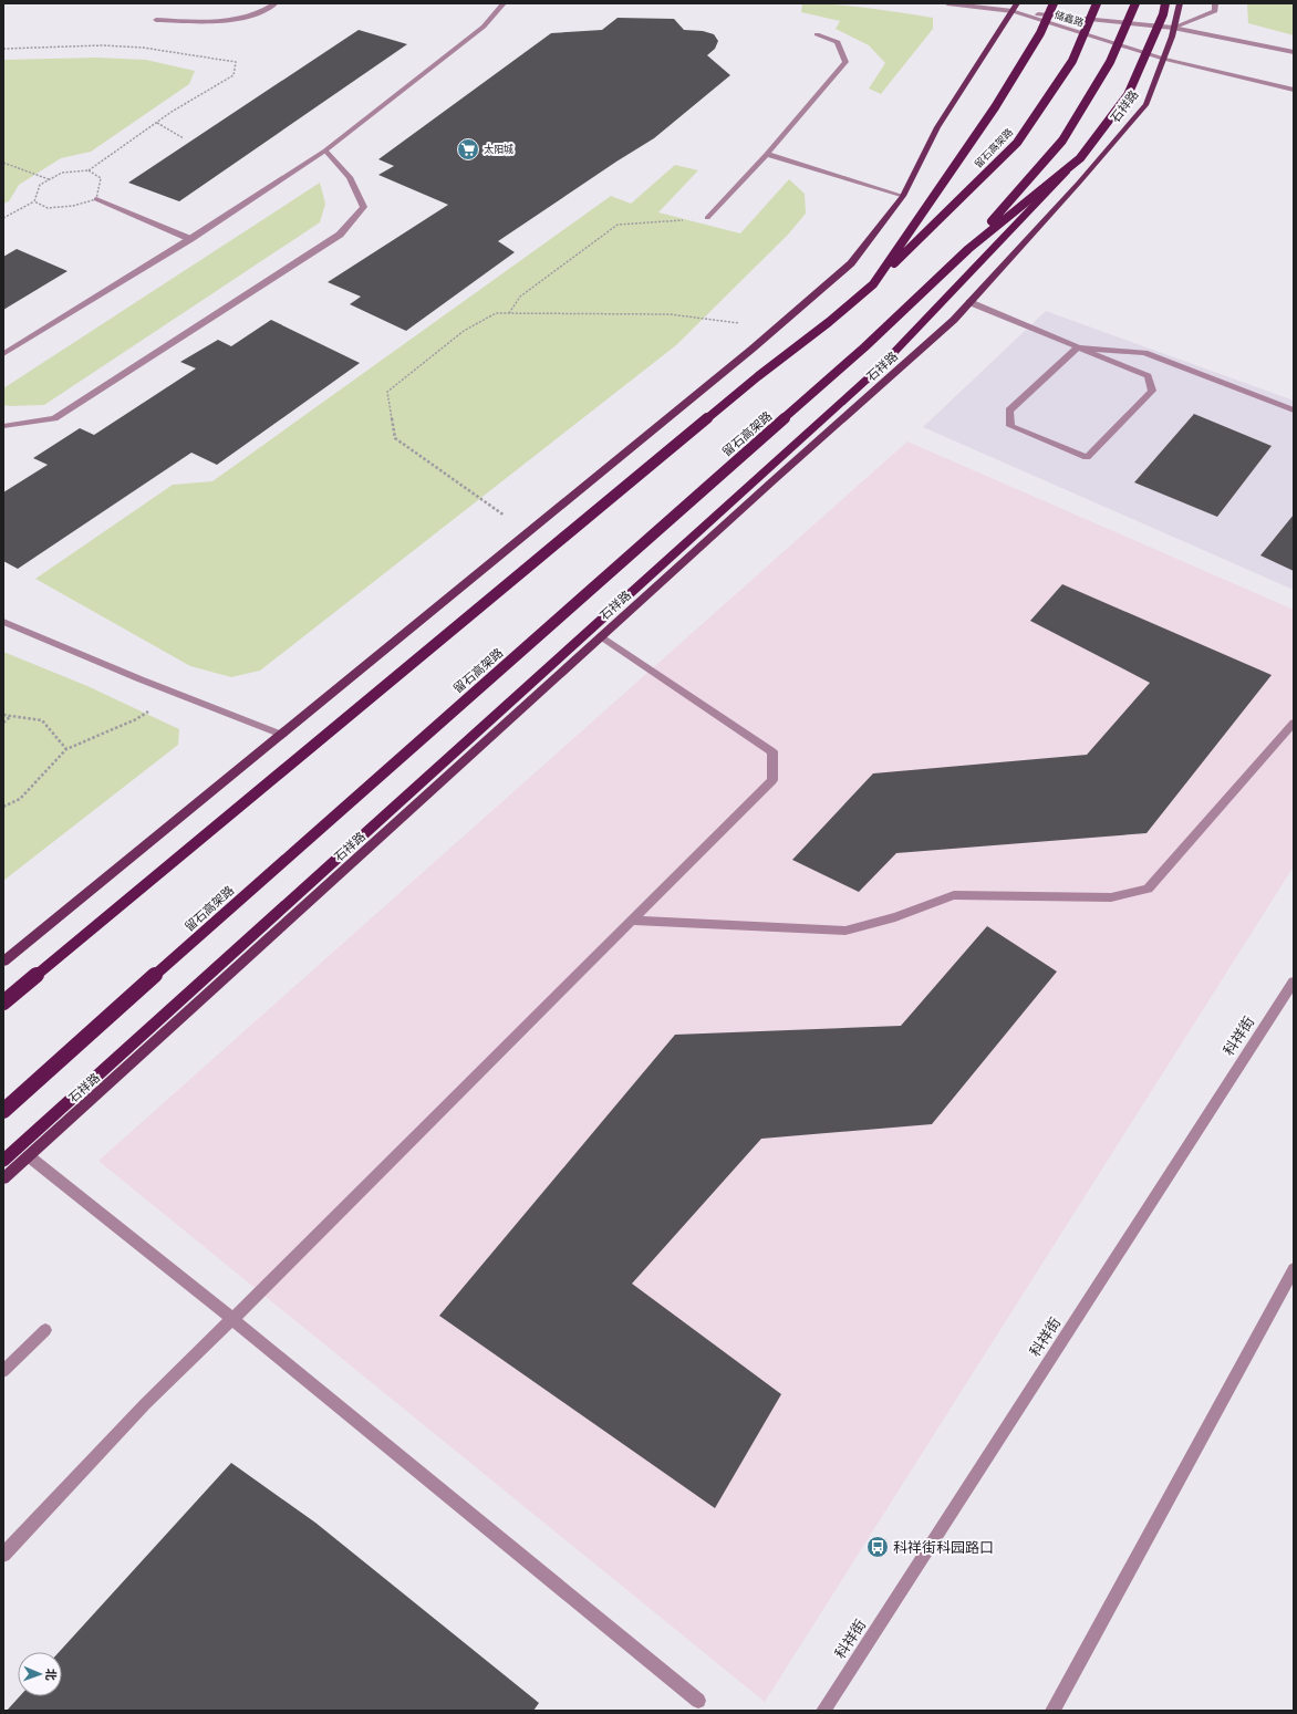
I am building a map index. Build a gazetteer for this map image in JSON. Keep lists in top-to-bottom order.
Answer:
{
  "streets": {
    "highway": ["留石高架路"],
    "main road": ["石祥路"],
    "street": ["储鑫路", "科祥街"]
  },
  "crossings": [
    ["储鑫路", "石祥路"]
  ],
  "places": {
    "supermarket": ["太阳城"],
    "bus stop": ["科祥街科园路口"]
  },
  "north": "right"
}
